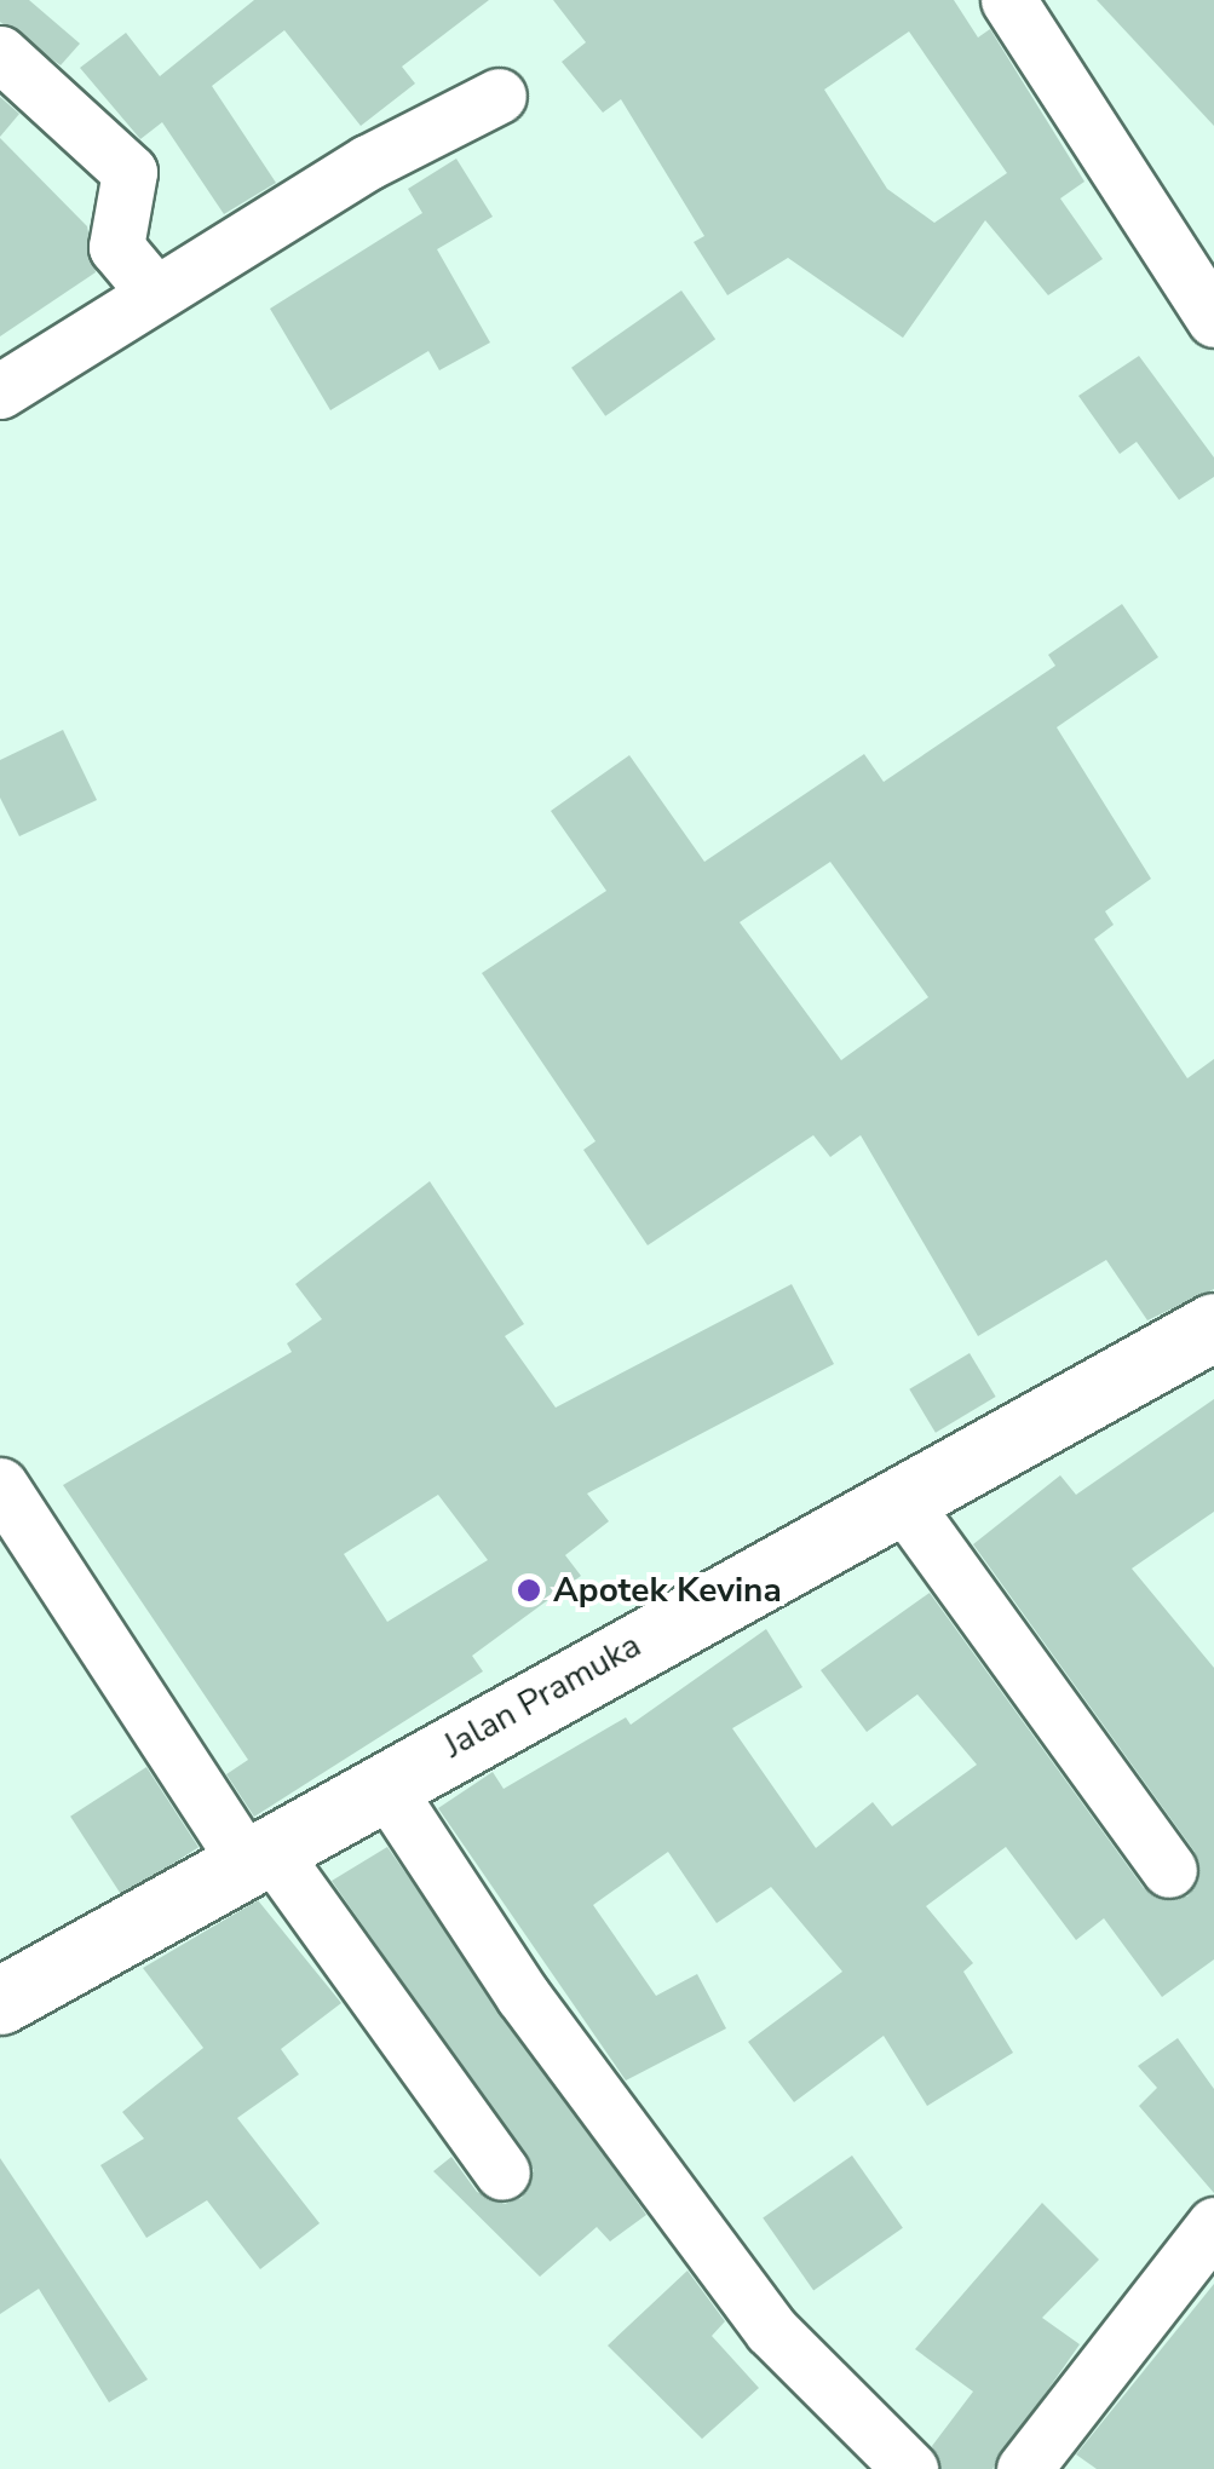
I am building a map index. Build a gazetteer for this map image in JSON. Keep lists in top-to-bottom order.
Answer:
{
  "streets": {
    "street": ["Jalan Pramuka"]
  },
  "places": ["Apotek Kevina"]
}
